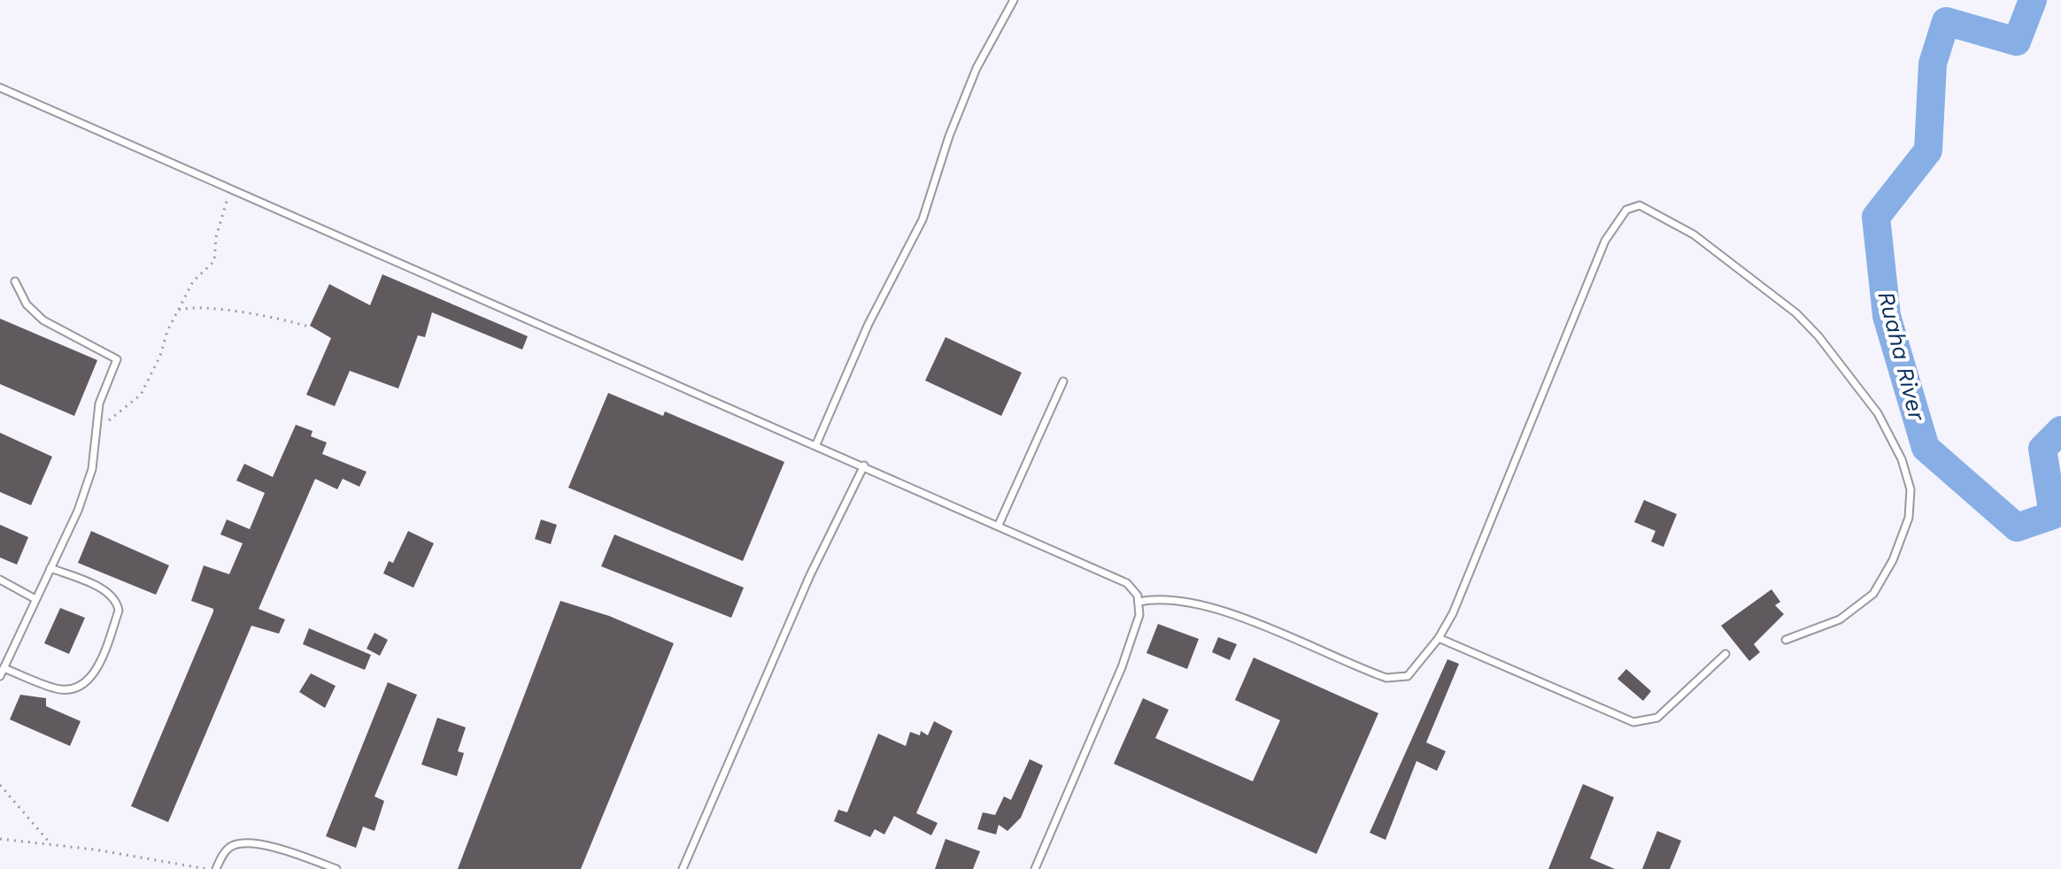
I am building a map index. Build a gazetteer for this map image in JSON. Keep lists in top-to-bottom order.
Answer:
{
  "water": ["Ruaha River"]
}
